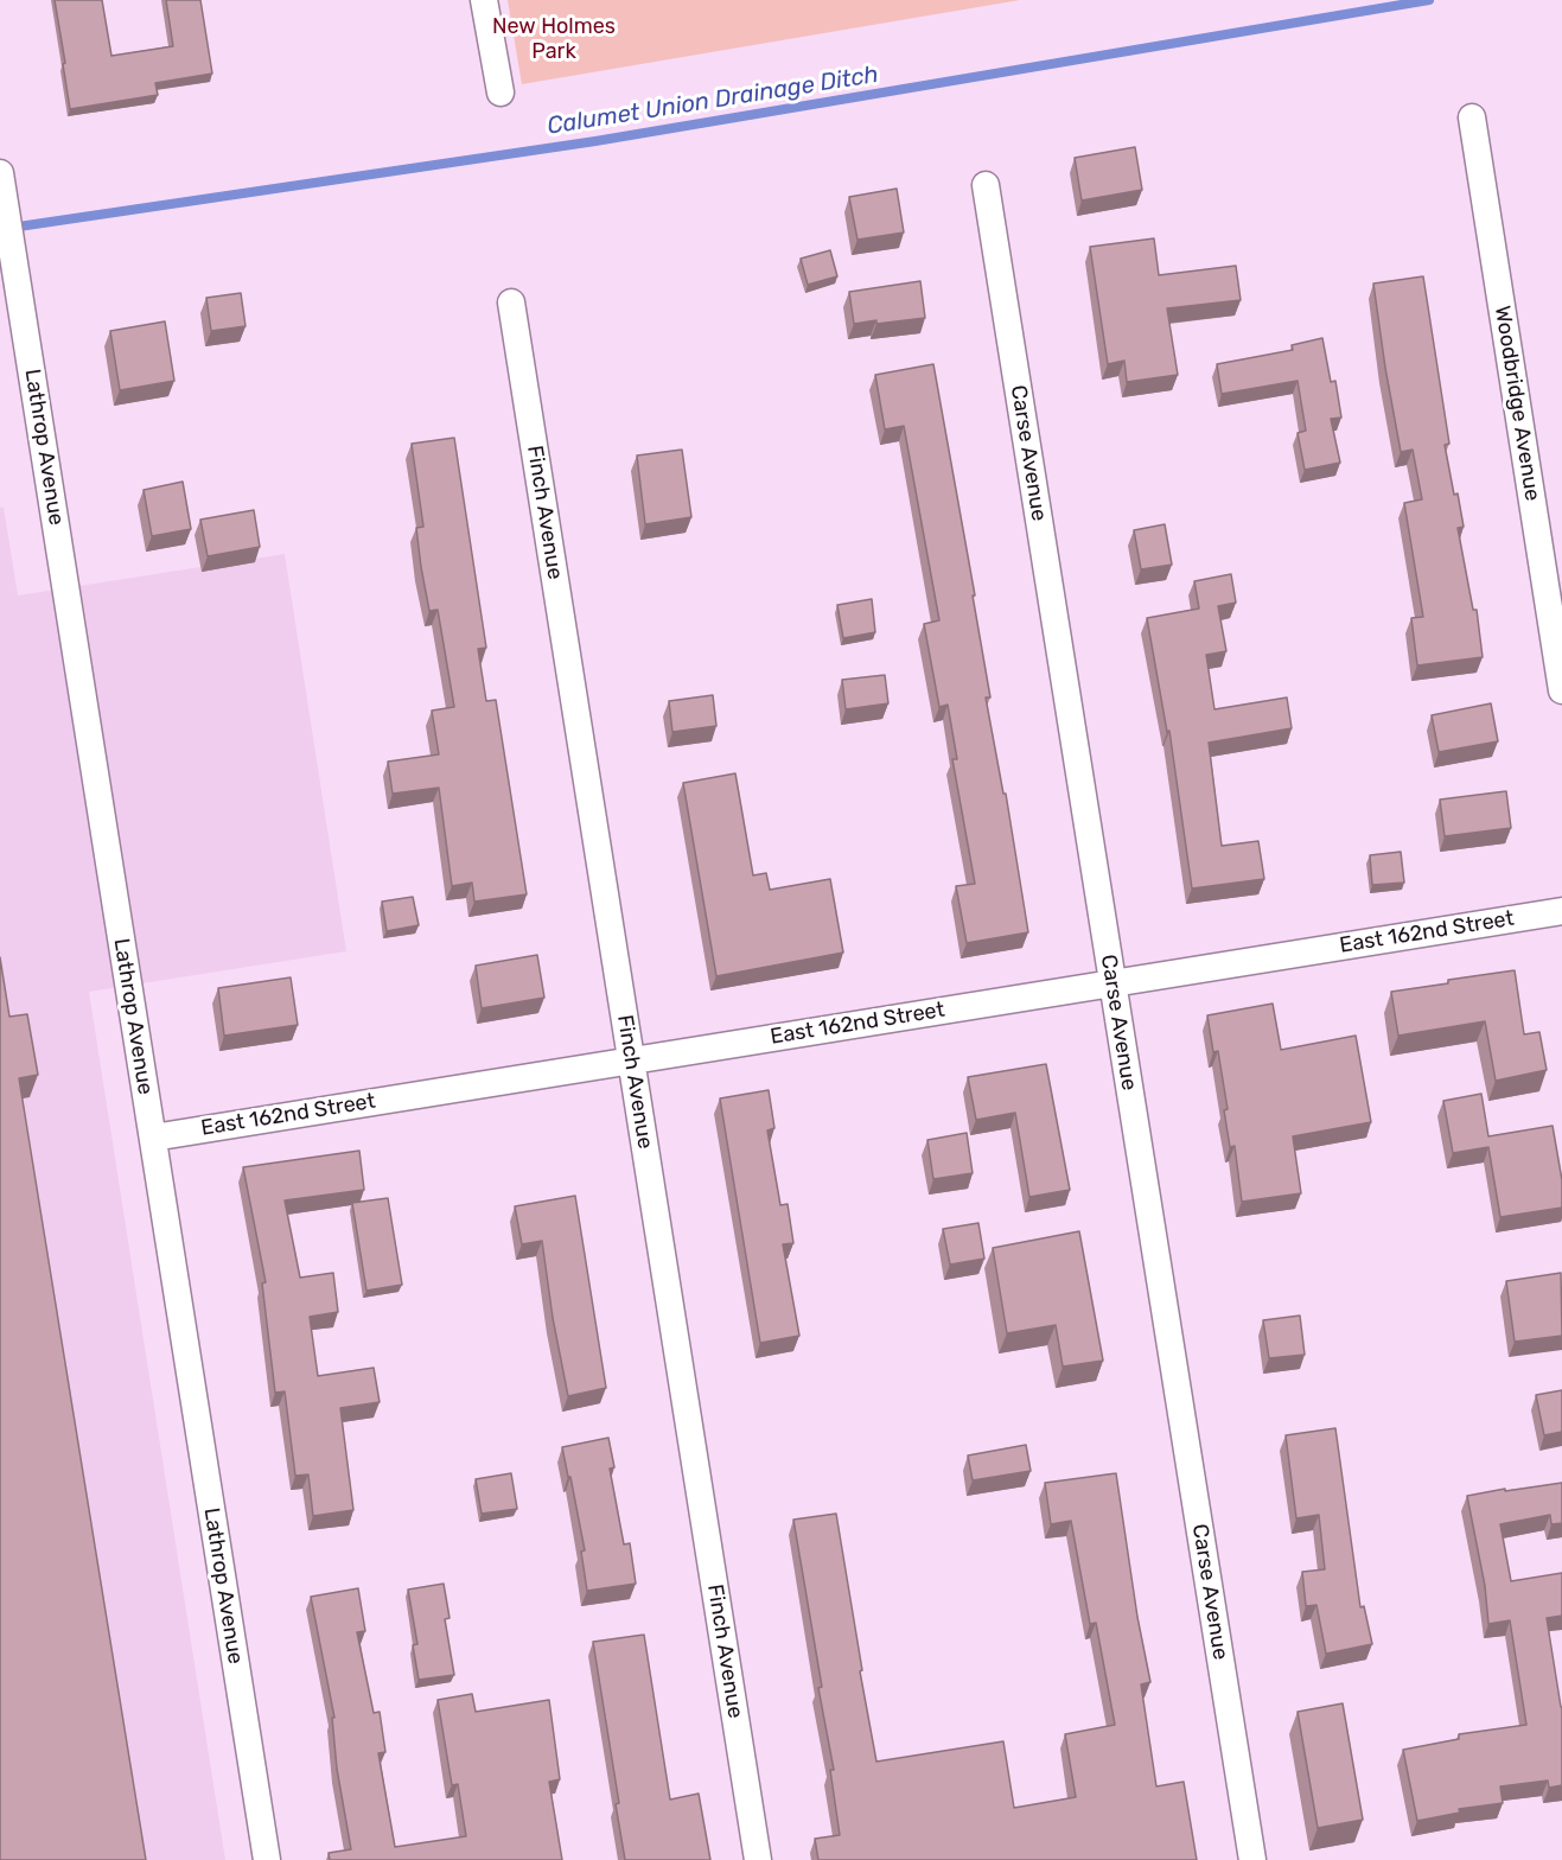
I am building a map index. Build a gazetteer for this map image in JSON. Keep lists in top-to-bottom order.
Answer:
{
  "streets": {
    "street": [
      "Woodbridge Avenue",
      "Lathrop Avenue",
      "Carse Avenue",
      "Finch Avenue",
      "East 162nd Street"
    ]
  },
  "crossings": [
    ["Lathrop Avenue", "East 162nd Street"],
    ["Carse Avenue", "East 162nd Street"],
    ["Finch Avenue", "East 162nd Street"]
  ],
  "water": ["Calumet Union Drainage Ditch"],
  "parks": ["New Holmes Park"]
}
